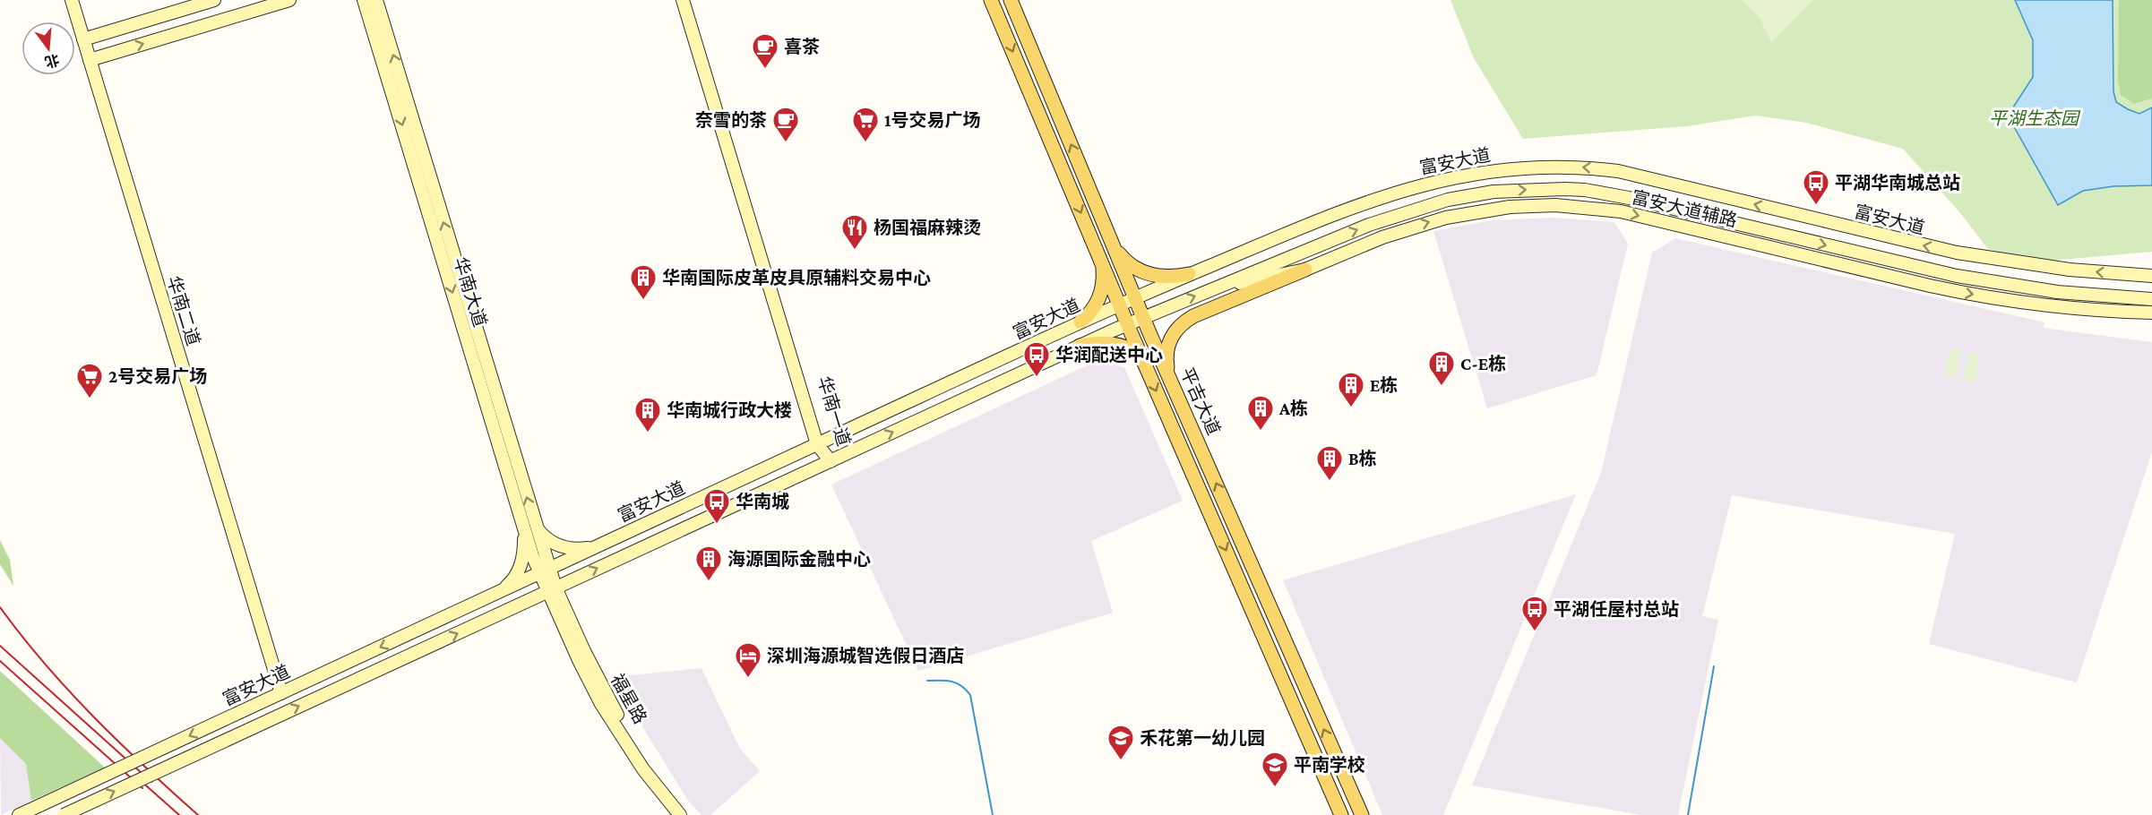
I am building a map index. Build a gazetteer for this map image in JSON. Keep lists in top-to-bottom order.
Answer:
{
  "streets": {
    "main road": [
      "富安大道",
      "富安大道辅路",
      "华南大道",
      "华南二道",
      "平吉大道",
      "华南一道",
      "福星路"
    ]
  },
  "crossings": [
    ["富安大道", "富安大道辅路"],
    ["富安大道", "华南大道"],
    ["富安大道", "华南二道"],
    ["富安大道", "平吉大道"],
    ["富安大道", "华南一道"],
    ["富安大道", "福星路"],
    ["华南大道", "福星路"]
  ],
  "one_way": ["富安大道辅路"],
  "parks": ["平湖生态园"],
  "places": {
    "cafe": ["喜茶", "奈雪的茶"],
    "supermarket": ["1号交易广场", "2号交易广场"],
    "bus stop": [
      "平湖华南城总站",
      "华润配送中心",
      "华南城",
      "平湖任屋村总站"
    ],
    "restaurant": ["杨国福麻辣烫"],
    "building": [
      "华南国际皮革皮具原辅料交易中心",
      "C-E栋",
      "E栋",
      "A栋",
      "华南城行政大楼",
      "B栋",
      "海源国际金融中心"
    ],
    "hotel": ["深圳海源城智选假日酒店"],
    "school or university": ["禾花第一幼儿园", "平南学校"]
  },
  "north": "bottom"
}
